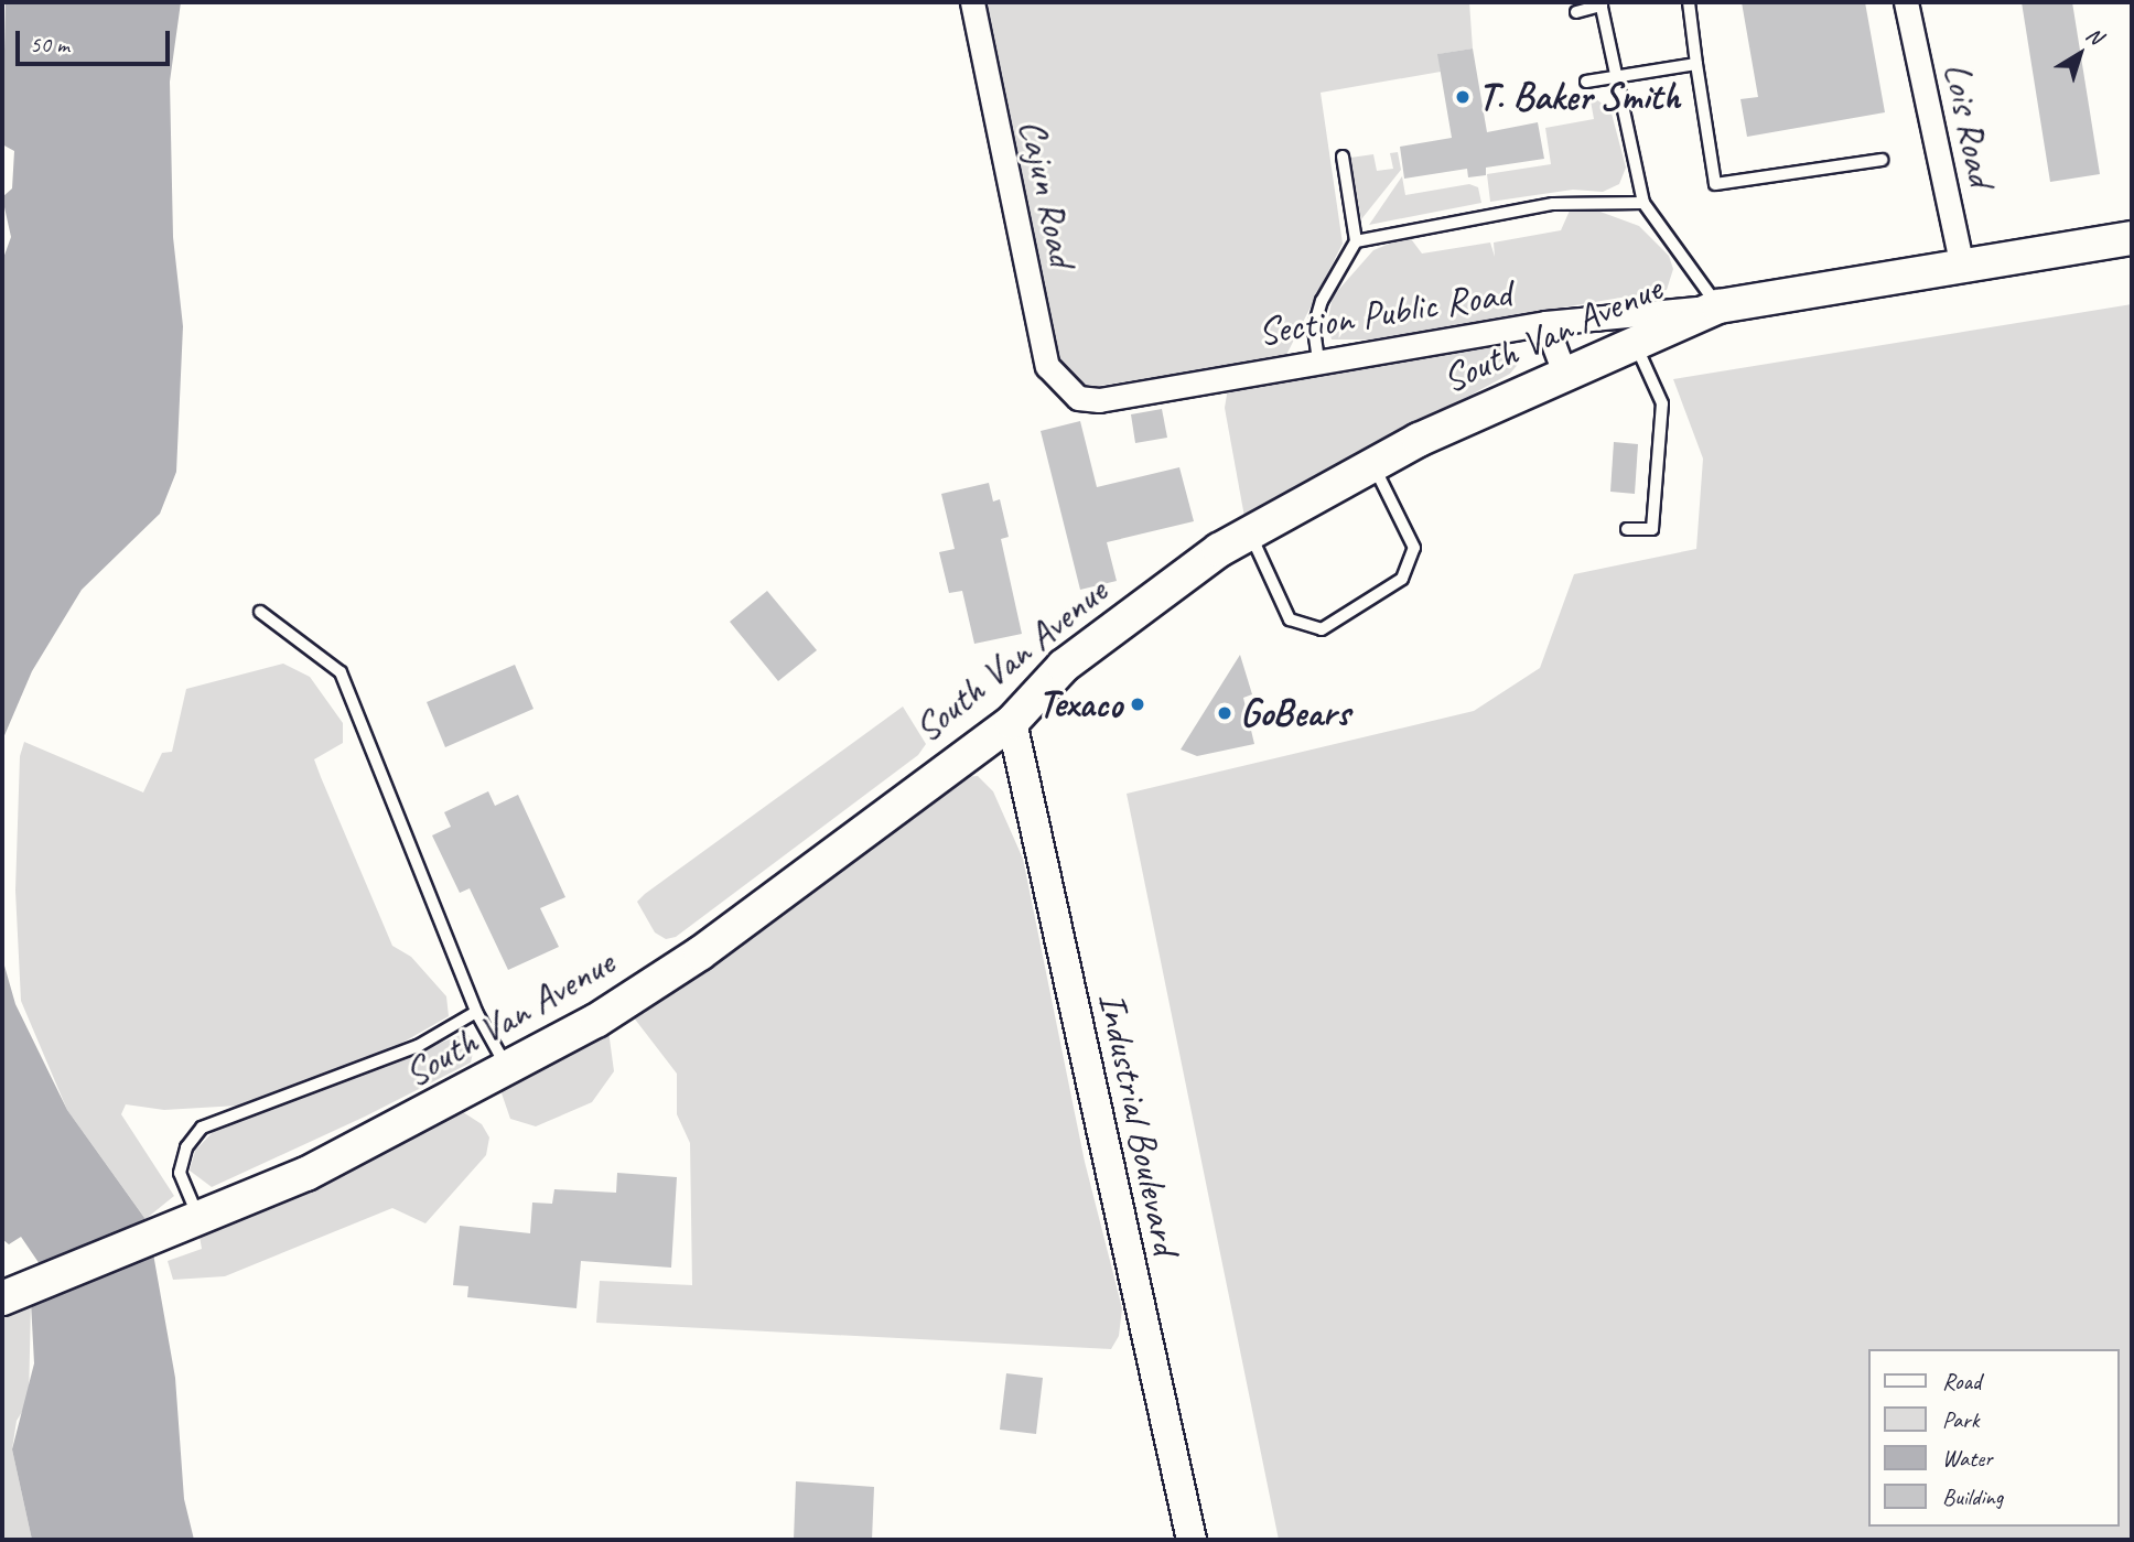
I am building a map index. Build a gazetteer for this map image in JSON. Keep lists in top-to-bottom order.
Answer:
{
  "streets": {
    "main road": ["South Van Avenue"],
    "street": [
      "Lois Road",
      "Cajun Road",
      "Section Public Road",
      "Industrial Boulevard"
    ]
  },
  "crossings": [
    ["Lois Road", "South Van Avenue"],
    ["Cajun Road", "Section Public Road"],
    ["Section Public Road", "South Van Avenue"],
    ["South Van Avenue", "Industrial Boulevard"]
  ],
  "places": ["T. Baker Smith", "Texaco", "GoBears"],
  "legend": [
    "Road",
    "Park",
    "Water",
    "Building"
  ],
  "scale_bar": "50 m",
  "north": "top right"
}
